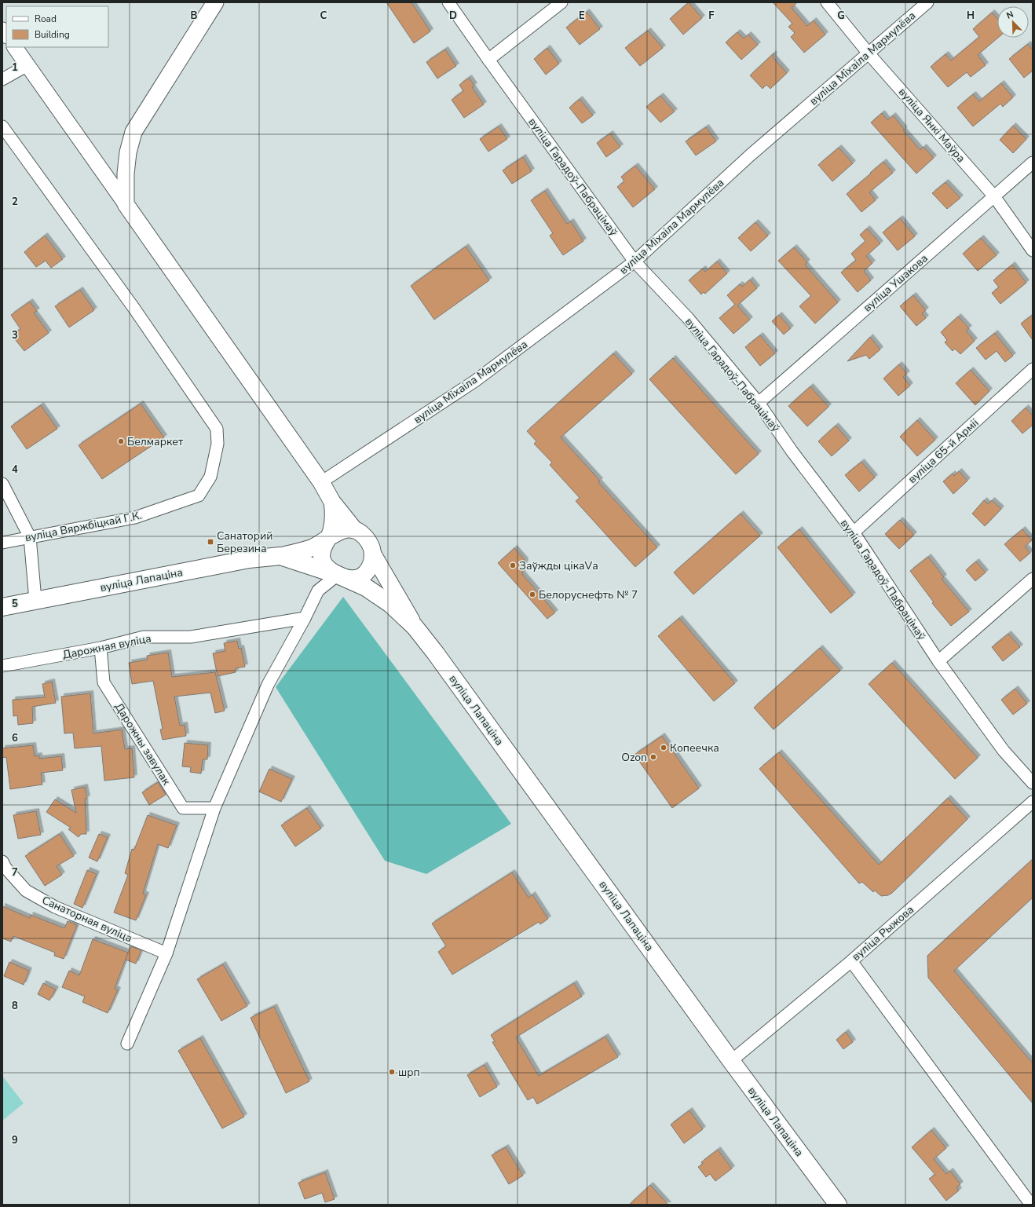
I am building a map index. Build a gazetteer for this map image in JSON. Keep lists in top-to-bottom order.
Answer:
{
  "streets": {
    "main road": ["вуліца Лапаціна"],
    "street": [
      "вуліца Міхаіла Мармулёва",
      "вуліца Янкі Маўра",
      "вуліца Гарадоў-Пабрацімаў",
      "вуліца Ушакова",
      "вуліца 65-й Арміі",
      "вуліца Вяржбіцкай Г.К.",
      "Дарожная вуліца",
      "Дарожны завулак",
      "Санаторная вуліца",
      "вуліца Рыжова"
    ]
  },
  "crossings": [
    ["вуліца Міхаіла Мармулёва", "вуліца Янкі Маўра"],
    ["вуліца Міхаіла Мармулёва", "вуліца Гарадоў-Пабрацімаў"],
    ["вуліца Янкі Маўра", "вуліца Ушакова"],
    ["вуліца Гарадоў-Пабрацімаў", "вуліца Ушакова"],
    ["вуліца Гарадоў-Пабрацімаў", "вуліца 65-й Арміі"],
    ["вуліца Лапаціна", "вуліца Рыжова"],
    ["Дарожная вуліца", "Дарожны завулак"]
  ],
  "places": {
    "other": [
      "Белмаркет",
      "Заўжды цікаVа",
      "Белоруснефть № 7",
      "Копеечка",
      "Ozon",
      "шрп"
    ],
    "transit": ["Санаторий Березина"]
  },
  "legend": ["Road", "Building"],
  "north": "top left",
  "grid": {
    "columns": [
      "B",
      "C",
      "D",
      "E",
      "F",
      "G",
      "H"
    ],
    "rows": [
      "1",
      "2",
      "3",
      "4",
      "5",
      "6",
      "7",
      "8",
      "9"
    ]
  }
}
